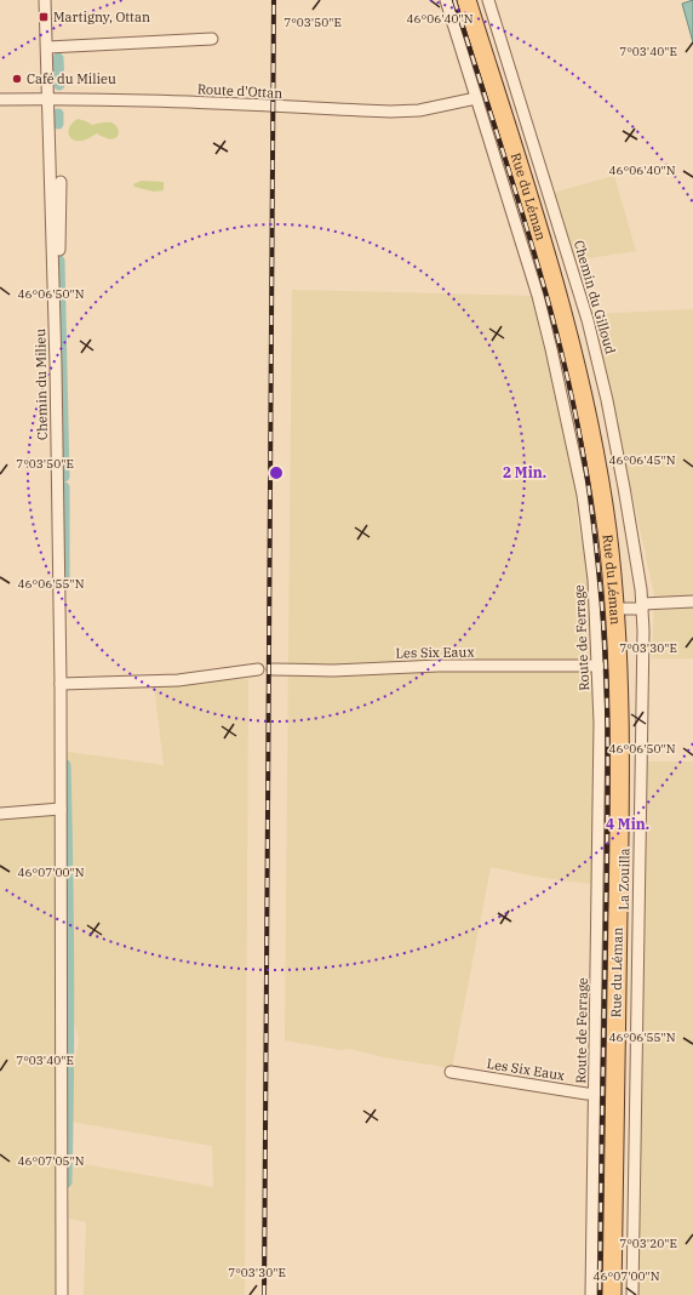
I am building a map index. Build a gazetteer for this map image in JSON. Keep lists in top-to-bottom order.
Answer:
{
  "streets": {
    "main road": ["Rue du Léman"],
    "street": [
      "Route d'Ottan",
      "Chemin du Gilloud",
      "Chemin du Milieu",
      "Route de Ferrage",
      "Les Six Eaux",
      "La Zouilla"
    ]
  },
  "crossings": [
    ["Route d'Ottan", "Chemin du Milieu"],
    ["Route d'Ottan", "Route de Ferrage"],
    ["Chemin du Gilloud", "La Zouilla"],
    ["Route de Ferrage", "Les Six Eaux"]
  ],
  "places": {
    "transit": ["Martigny, Ottan"],
    "other": ["Café du Milieu"]
  },
  "coordinates": [
    "46°06'40\"N",
    "7°03'50\"E",
    "7°03'40\"E",
    "46°06'50\"N",
    "46°06'45\"N",
    "46°06'55\"N",
    "7°03'30\"E",
    "46°07'00\"N",
    "46°07'05\"N",
    "7°03'20\"E"
  ],
  "rings": ["2 Min.", "4 Min."]
}
